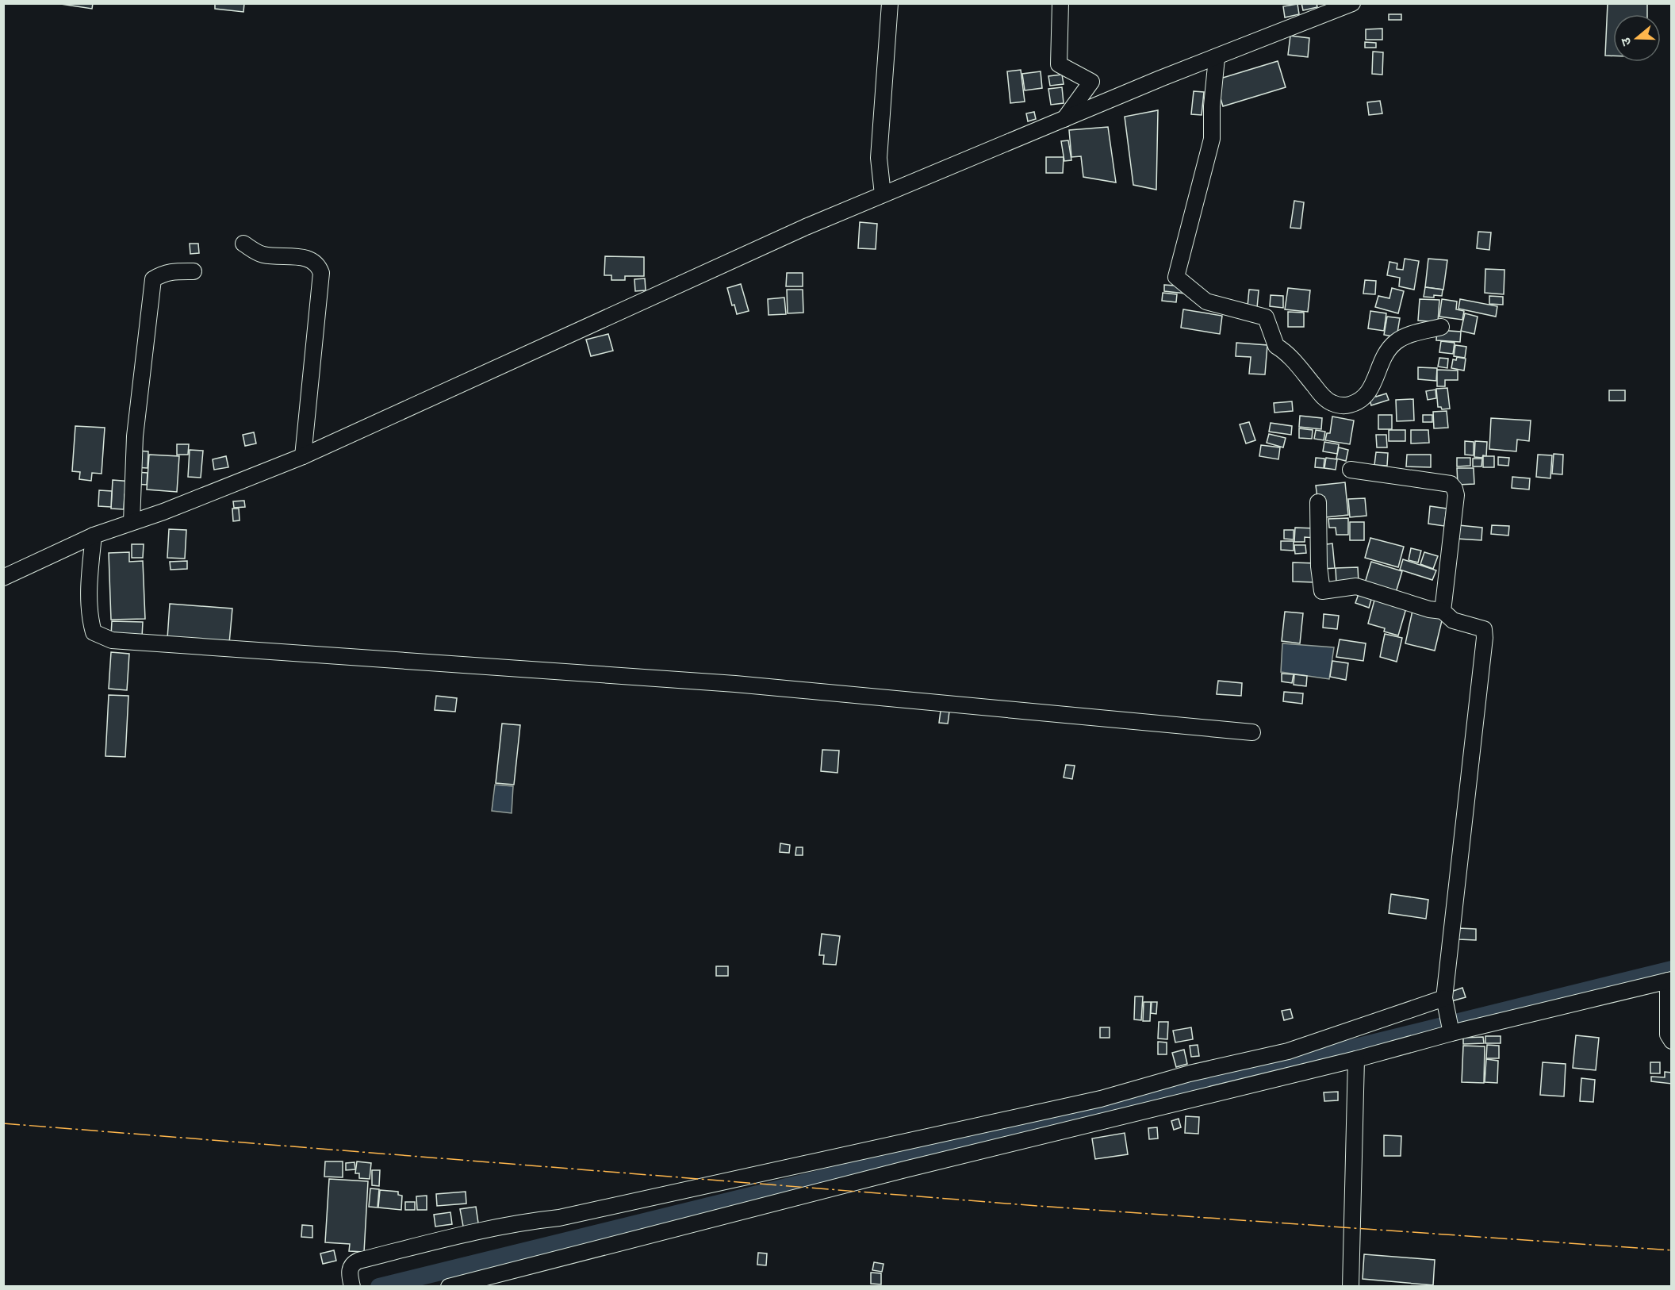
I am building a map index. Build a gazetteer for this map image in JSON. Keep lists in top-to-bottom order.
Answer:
{
  "north": "left"
}
